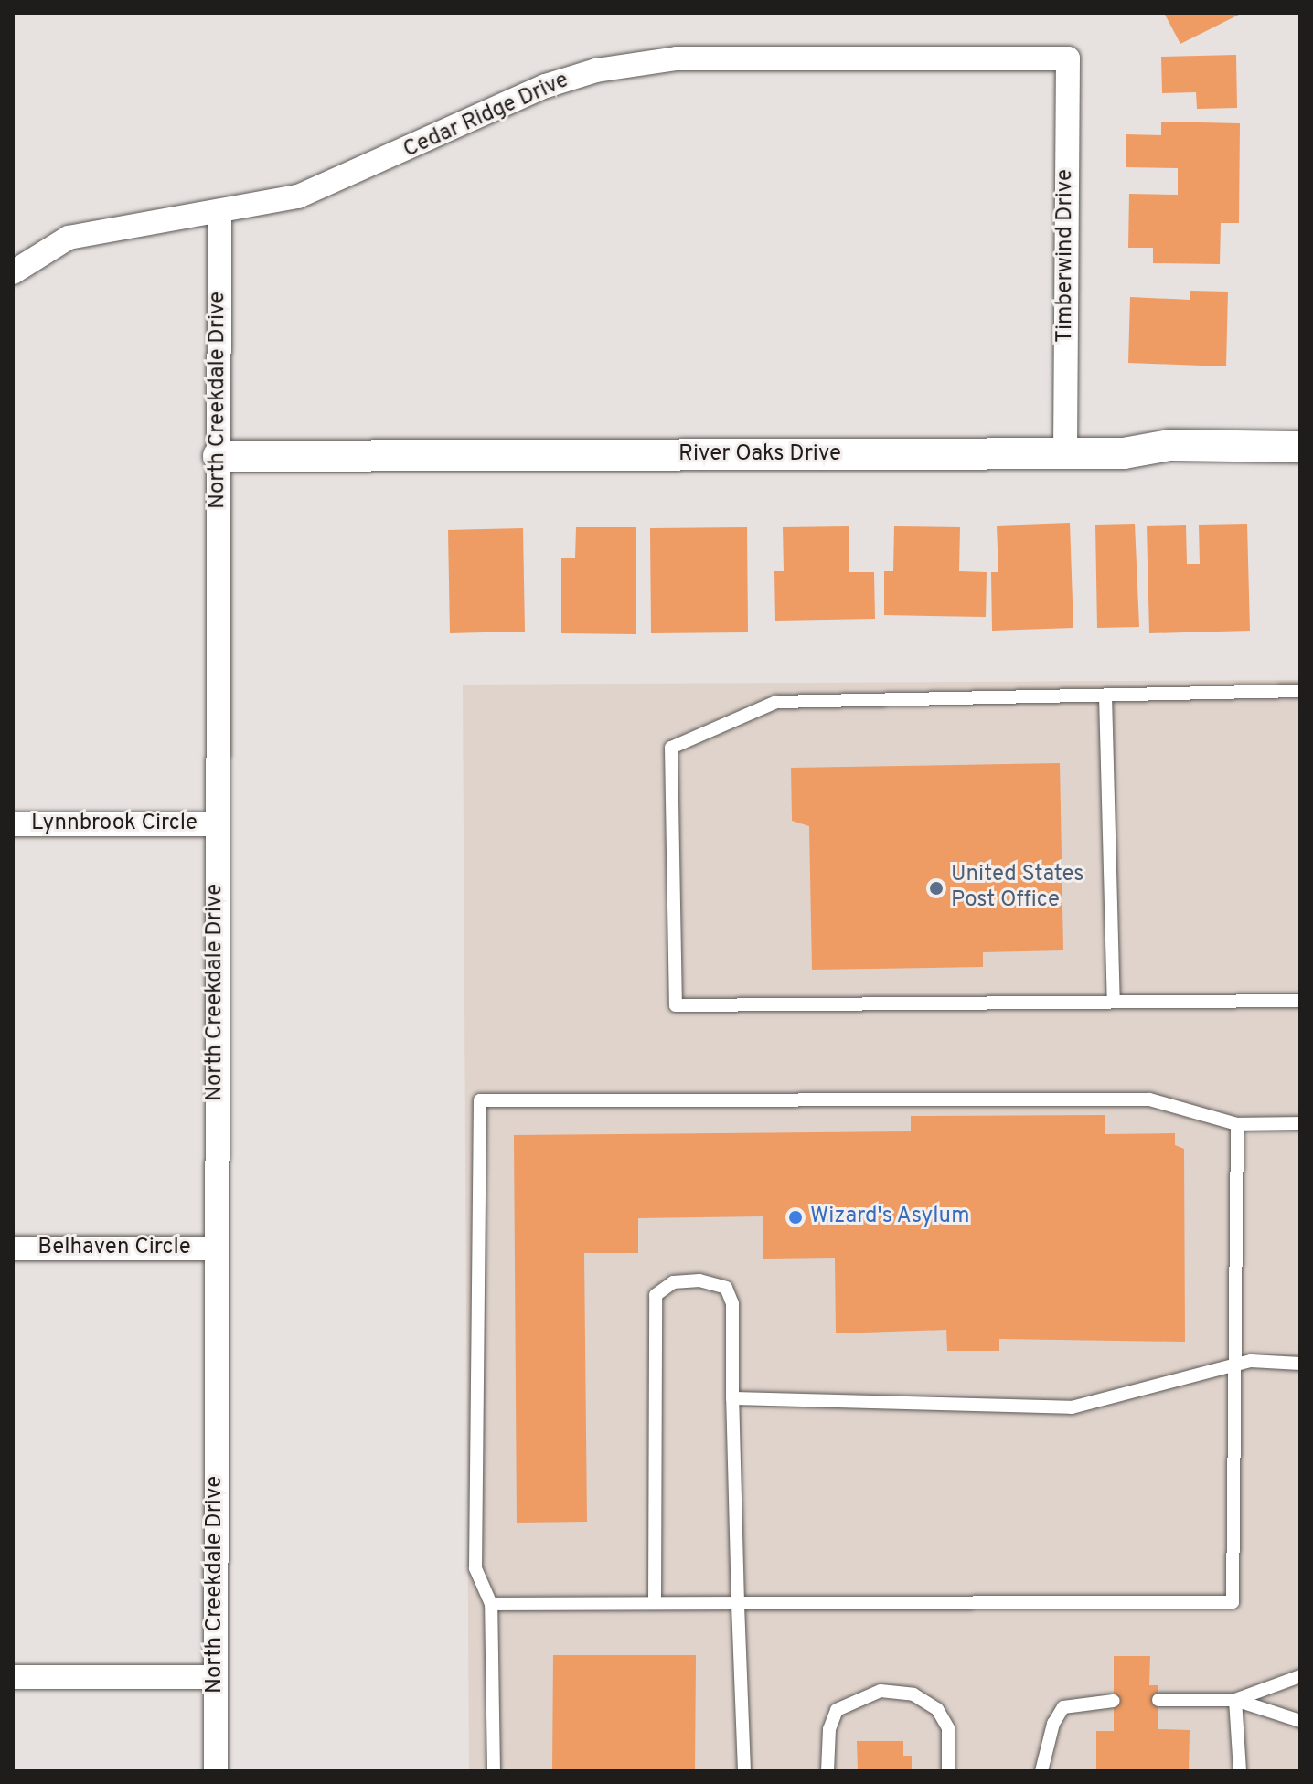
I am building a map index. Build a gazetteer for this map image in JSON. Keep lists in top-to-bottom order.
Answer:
{
  "streets": {
    "street": [
      "Cedar Ridge Drive",
      "Timberwind Drive",
      "North Creekdale Drive",
      "River Oaks Drive",
      "Lynnbrook Circle",
      "Belhaven Circle"
    ]
  },
  "crossings": [
    ["Cedar Ridge Drive", "Timberwind Drive"],
    ["Cedar Ridge Drive", "North Creekdale Drive"],
    ["Timberwind Drive", "River Oaks Drive"],
    ["North Creekdale Drive", "River Oaks Drive"],
    ["North Creekdale Drive", "Lynnbrook Circle"],
    ["North Creekdale Drive", "Belhaven Circle"]
  ],
  "places": ["United States Post Office", "Wizard's Asylum"]
}
